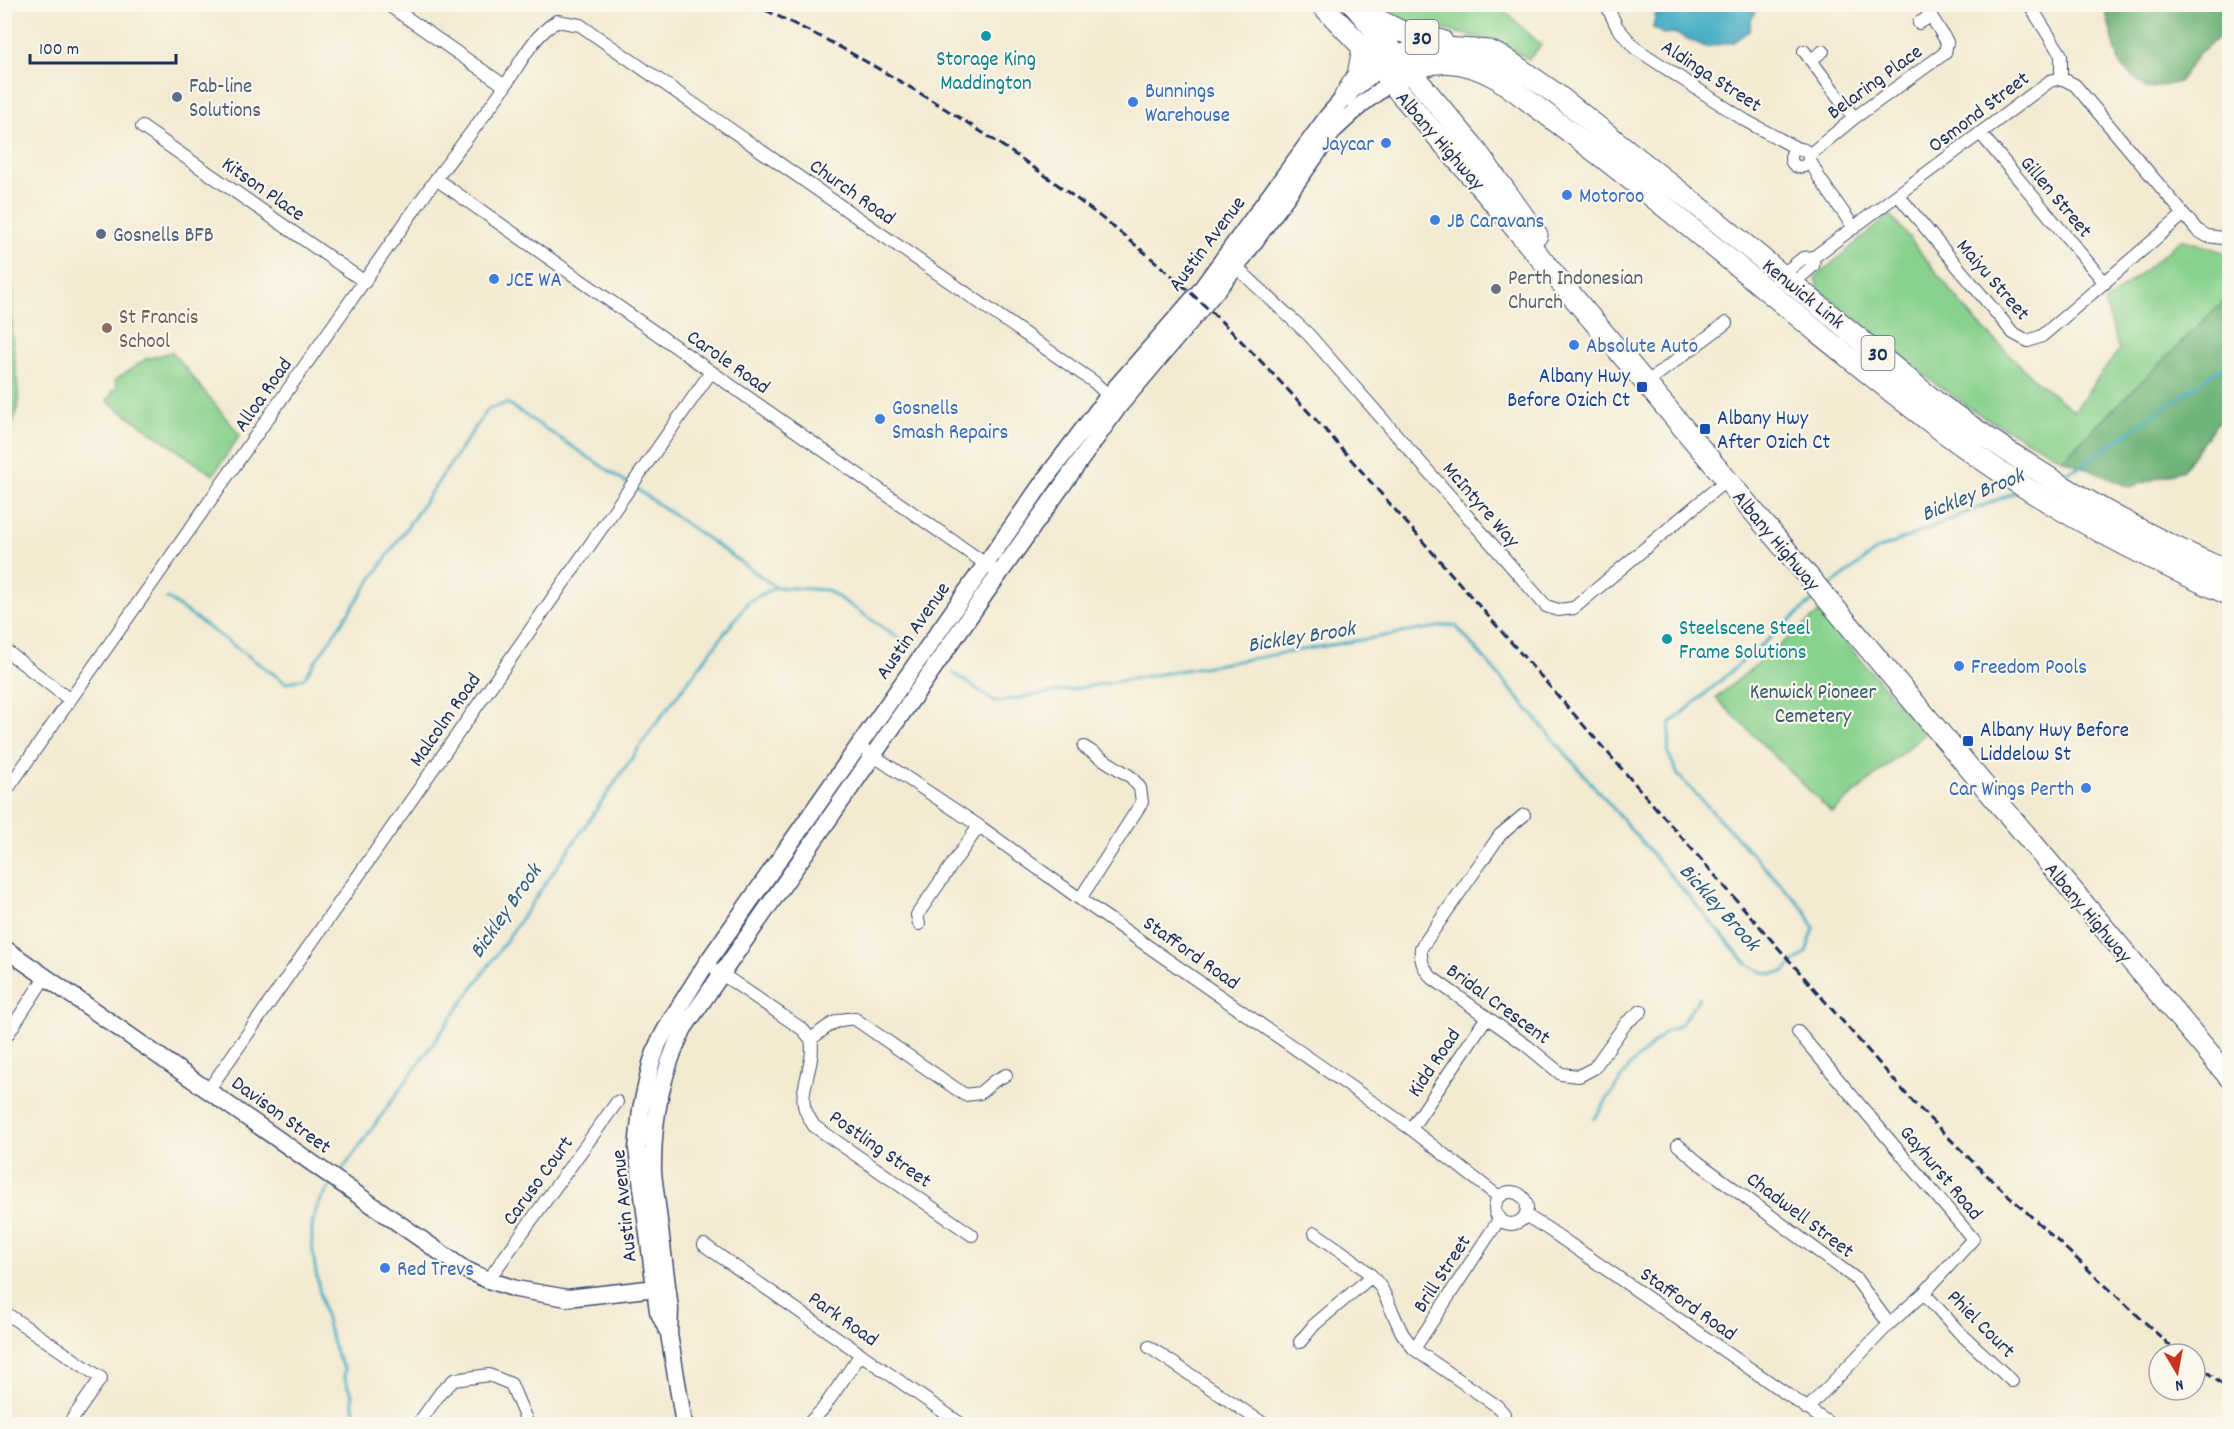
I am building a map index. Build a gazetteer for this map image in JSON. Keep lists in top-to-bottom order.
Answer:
{
  "streets": {
    "highway": ["30", "Albany Highway", "Kenwick Link"],
    "main road": ["Austin Avenue", "Davison Street"],
    "street": [
      "Aldinga Street",
      "Belaring Place",
      "Osmond Street",
      "Kitson Place",
      "Church Road",
      "Gillen Street",
      "Maiyu Street",
      "Carole Road",
      "Alloa Road",
      "McIntyre Way",
      "Malcolm Road",
      "Stafford Road",
      "Bridal Crescent",
      "Kidd Road",
      "Postling Street",
      "Gayhurst Road",
      "Caruso Court",
      "Chadwell Street",
      "Brill Street",
      "Park Road",
      "Phiel Court"
    ]
  },
  "crossings": [
    ["30", "Albany Highway"],
    ["30", "Kenwick Link"],
    ["Aldinga Street", "Belaring Place"],
    ["Aldinga Street", "Osmond Street"],
    ["Osmond Street", "Gillen Street"],
    ["Osmond Street", "Maiyu Street"],
    ["Osmond Street", "Kenwick Link"],
    ["Albany Highway", "Austin Avenue"],
    ["Albany Highway", "Kenwick Link"],
    ["Albany Highway", "McIntyre Way"],
    ["Kitson Place", "Alloa Road"],
    ["Church Road", "Austin Avenue"],
    ["Church Road", "Alloa Road"],
    ["Gillen Street", "Maiyu Street"],
    ["Austin Avenue", "Kenwick Link"],
    ["Austin Avenue", "Carole Road"],
    ["Austin Avenue", "McIntyre Way"],
    ["Austin Avenue", "Stafford Road"],
    ["Austin Avenue", "Davison Street"],
    ["Carole Road", "Alloa Road"],
    ["Carole Road", "Malcolm Road"],
    ["Malcolm Road", "Davison Street"],
    ["Stafford Road", "Kidd Road"],
    ["Stafford Road", "Gayhurst Road"],
    ["Stafford Road", "Brill Street"],
    ["Bridal Crescent", "Kidd Road"],
    ["Davison Street", "Caruso Court"],
    ["Gayhurst Road", "Chadwell Street"],
    ["Gayhurst Road", "Phiel Court"]
  ],
  "water": ["Bickley Brook"],
  "parks": ["Kenwick Pioneer Cemetery"],
  "places": {
    "other": [
      "Storage King Maddington",
      "Fab-line Solutions",
      "Bunnings Warehouse",
      "Jaycar",
      "Motoroo",
      "JB Caravans",
      "Gosnells BFB",
      "JCE WA",
      "Perth Indonesian Church",
      "St Francis School",
      "Absolute Auto",
      "Gosnells Smash Repairs",
      "Steelscene Steel Frame Solutions",
      "Freedom Pools",
      "Car Wings Perth",
      "Red Trevs"
    ],
    "transit": ["Albany Hwy Before Ozich Ct", "Albany Hwy After Ozich Ct", "Albany Hwy Before Liddelow St"]
  },
  "scale_bar": "100 m",
  "north": "bottom"
}
